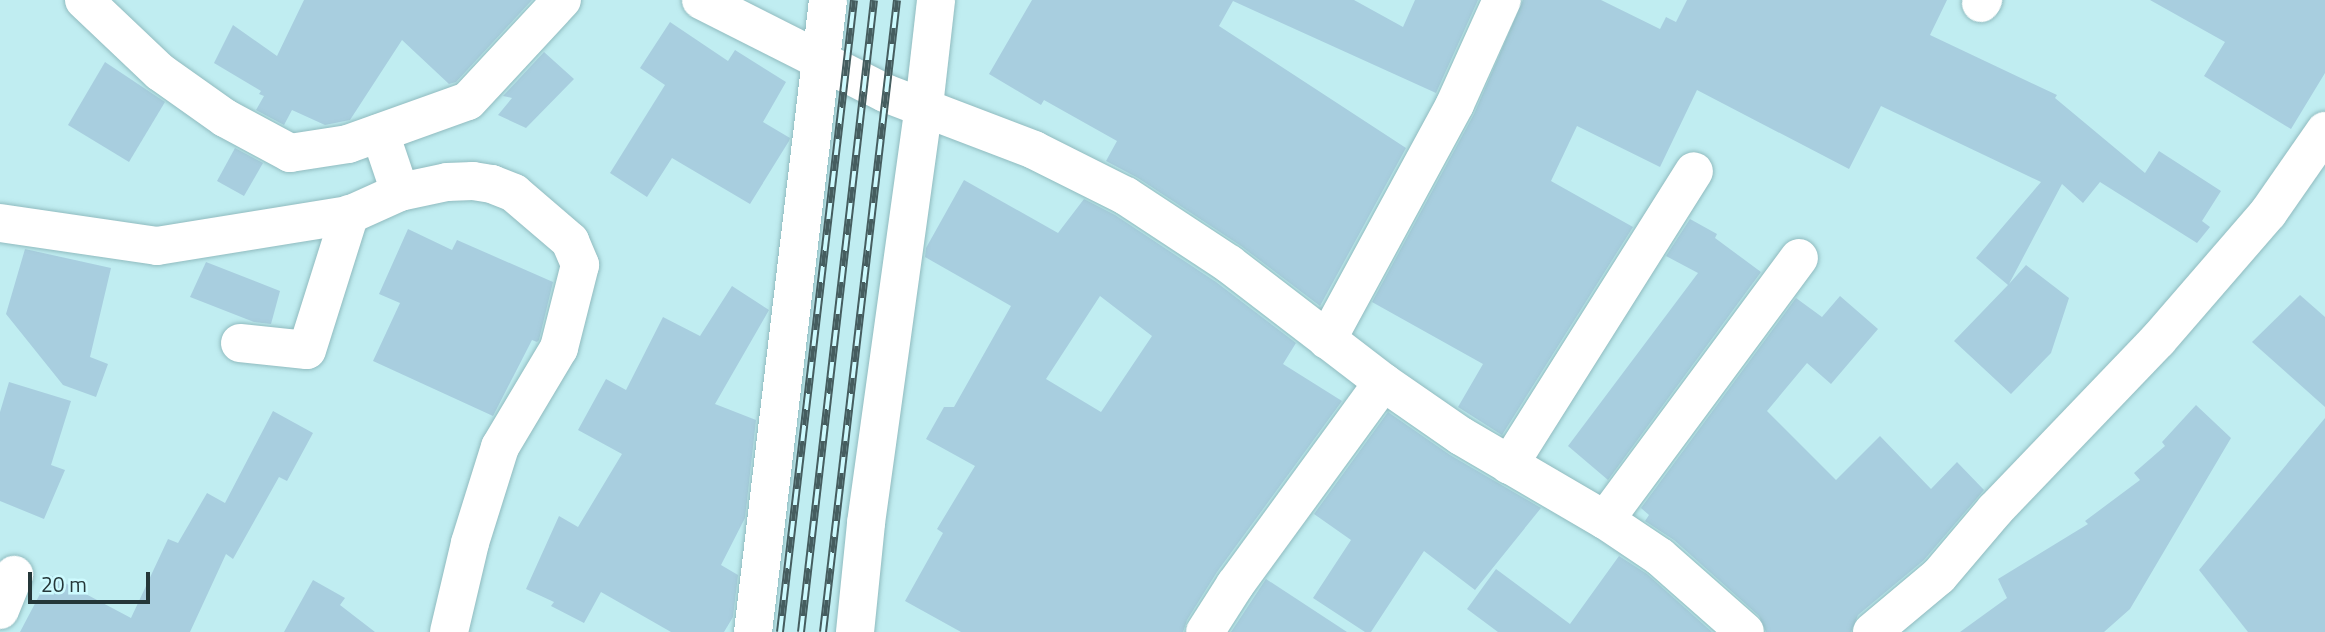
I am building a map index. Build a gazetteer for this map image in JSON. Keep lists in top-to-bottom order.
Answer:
{
  "scale_bar": "20 m"
}
